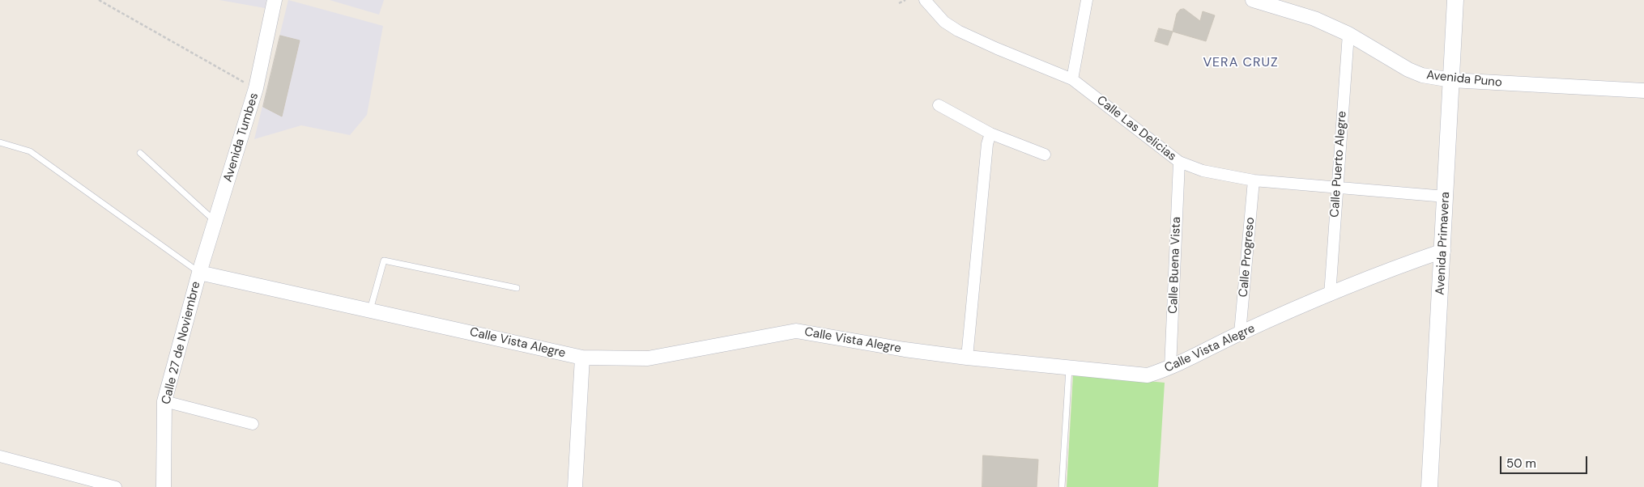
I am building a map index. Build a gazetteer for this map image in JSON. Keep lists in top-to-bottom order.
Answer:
{
  "streets": {
    "main road": ["Avenida Primavera"],
    "street": [
      "Avenida Puno",
      "Calle Las Delicias",
      "Avenida Tumbes",
      "Calle Puerto Alegre",
      "Calle Progreso",
      "Calle Buena Vista",
      "Calle Vista Alegre",
      "Calle 27 de Noviembre"
    ]
  },
  "crossings": [
    ["Avenida Puno", "Calle Puerto Alegre"],
    ["Avenida Puno", "Avenida Primavera"],
    ["Calle Las Delicias", "Calle Puerto Alegre"],
    ["Calle Las Delicias", "Avenida Primavera"],
    ["Calle Las Delicias", "Calle Progreso"],
    ["Calle Las Delicias", "Calle Buena Vista"],
    ["Avenida Tumbes", "Calle Vista Alegre"],
    ["Avenida Tumbes", "Calle 27 de Noviembre"],
    ["Calle Puerto Alegre", "Calle Vista Alegre"],
    ["Avenida Primavera", "Calle Vista Alegre"],
    ["Calle Progreso", "Calle Vista Alegre"],
    ["Calle Buena Vista", "Calle Vista Alegre"],
    ["Calle Vista Alegre", "Calle 27 de Noviembre"]
  ],
  "districts": ["VERA CRUZ"],
  "scale_bar": "50 m"
}
